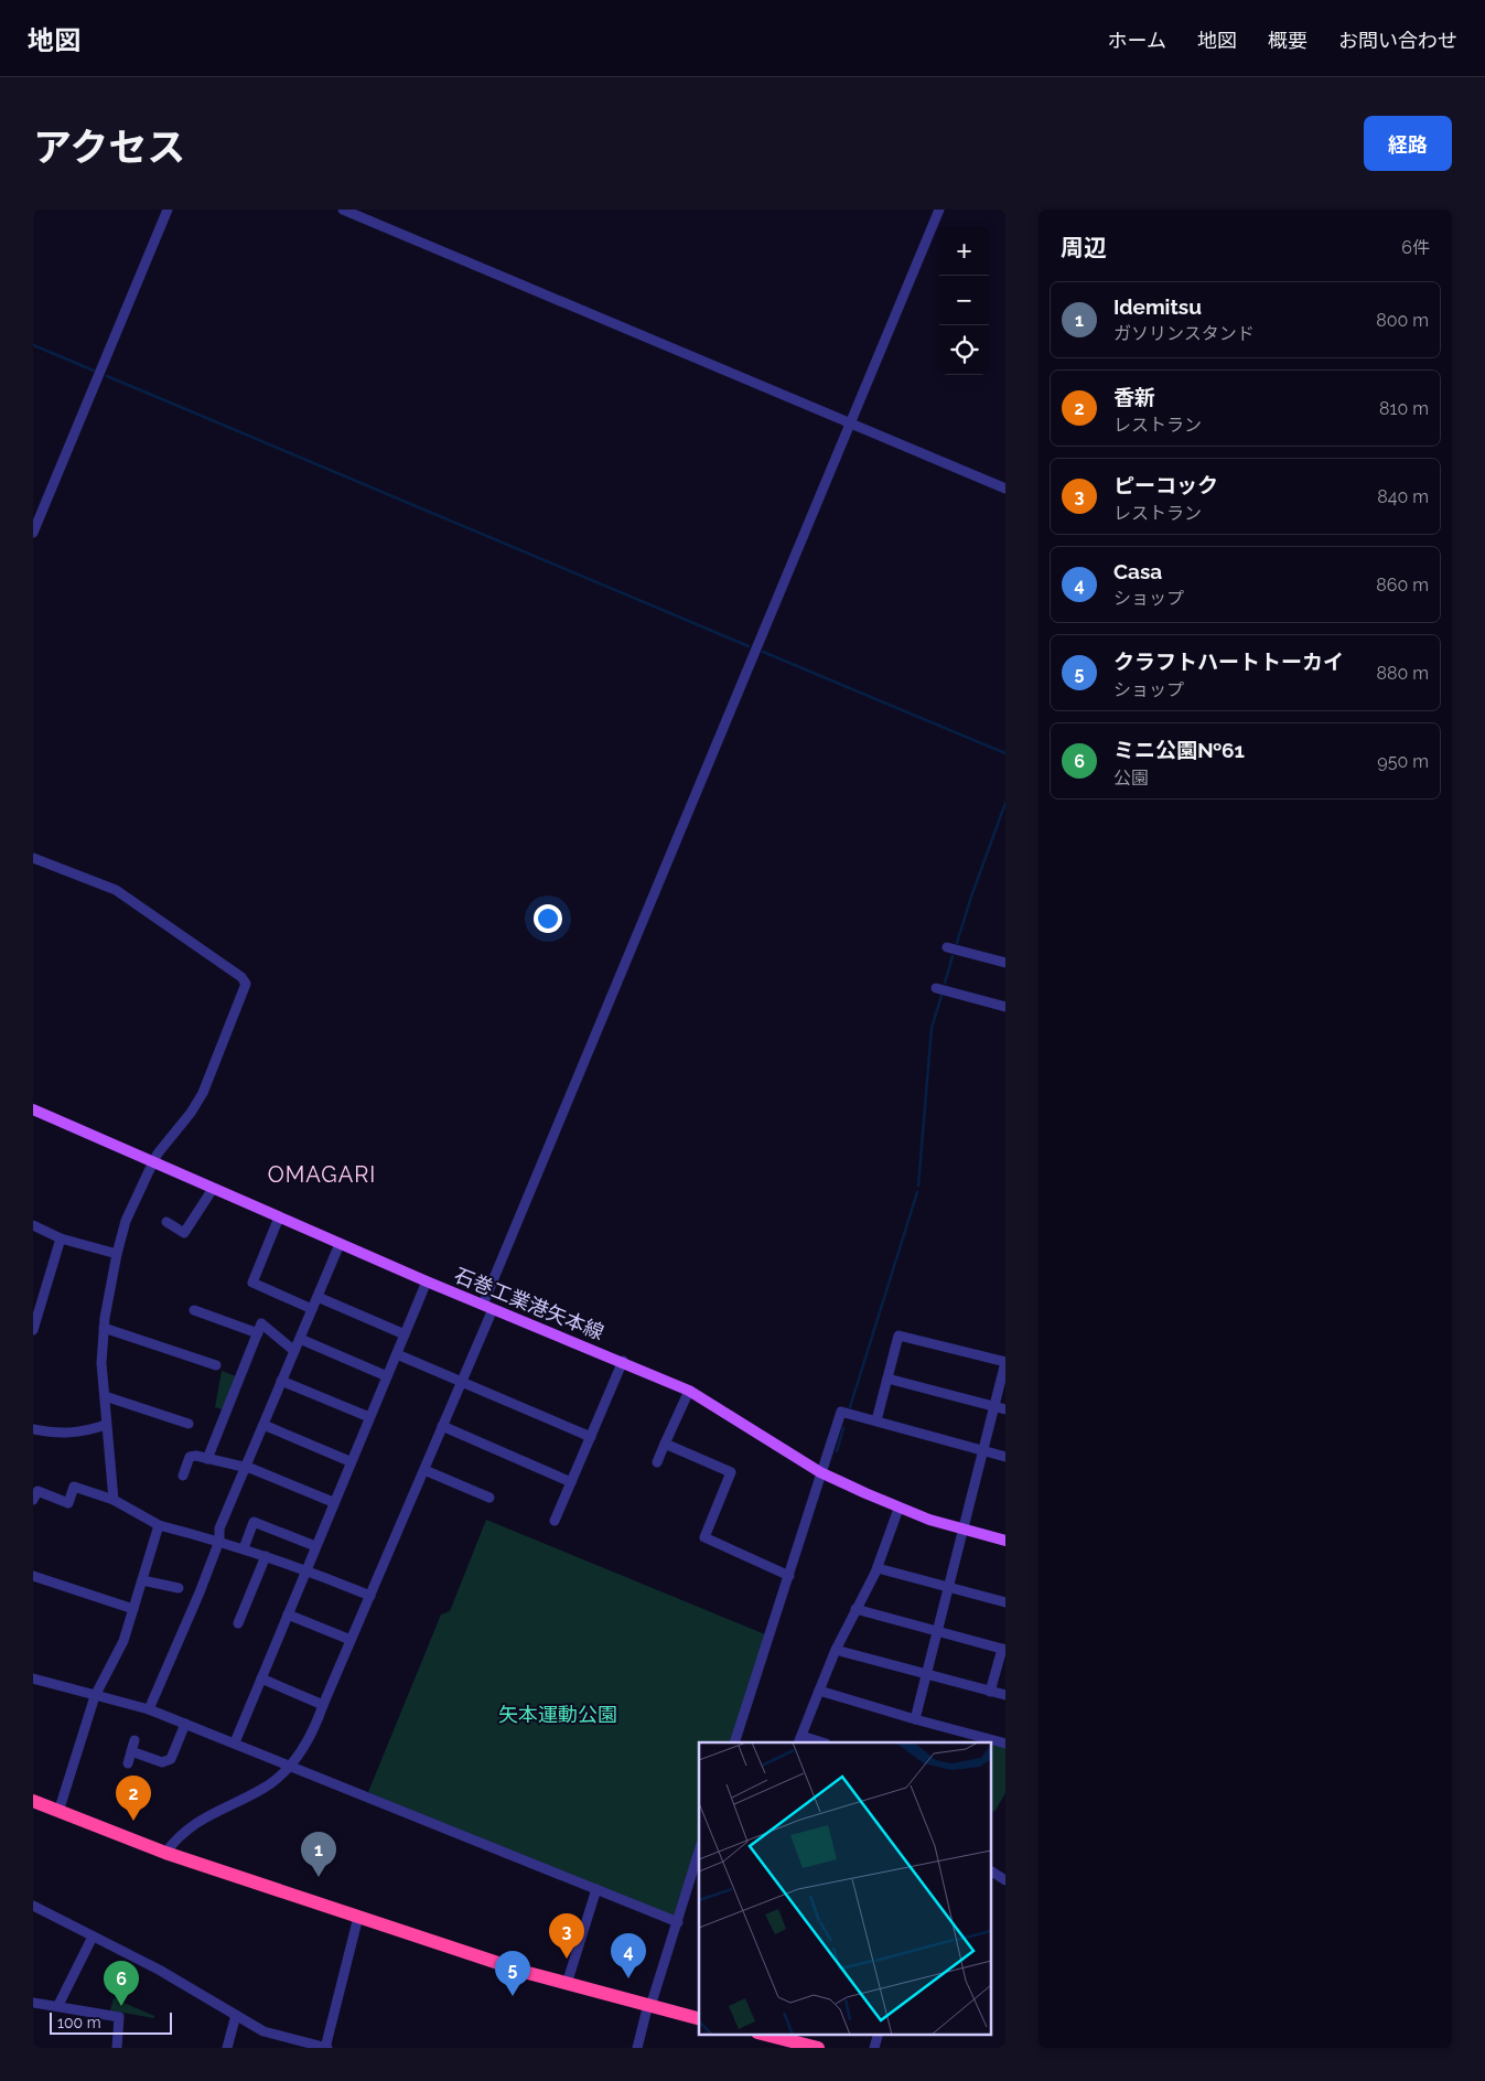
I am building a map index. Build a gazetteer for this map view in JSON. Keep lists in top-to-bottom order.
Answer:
{
  "streets": {
    "main road": ["石巻工業港矢本線"]
  },
  "districts": ["OMAGARI"],
  "parks": ["矢本運動公園"],
  "scale_bar": "100 m",
  "page": {
    "header": "地図",
    "nav": [
      "ホーム",
      "地図",
      "概要",
      "お問い合わせ"
    ],
    "title": "アクセス",
    "buttons": "経路",
    "heading": ["周辺", "6件"],
    "map_buttons": ["+", "−"],
    "list": [
      {
        "mark": "1",
        "name": "Idemitsu",
        "note": "ガソリンスタンド",
        "value": "800 m"
      },
      {
        "mark": "2",
        "name": "香新",
        "note": "レストラン",
        "value": "810 m"
      },
      {
        "mark": "3",
        "name": "ピーコック",
        "note": "レストラン",
        "value": "840 m"
      },
      {
        "mark": "4",
        "name": "Casa",
        "note": "ショップ",
        "value": "860 m"
      },
      {
        "mark": "5",
        "name": "クラフトハートトーカイ",
        "note": "ショップ",
        "value": "880 m"
      },
      {
        "mark": "6",
        "name": "ミニ公園№61",
        "note": "公園",
        "value": "950 m"
      }
    ],
    "pins": [
      "2",
      "1",
      "3",
      "4",
      "5",
      "6"
    ],
    "scale": "100 m"
  }
}
